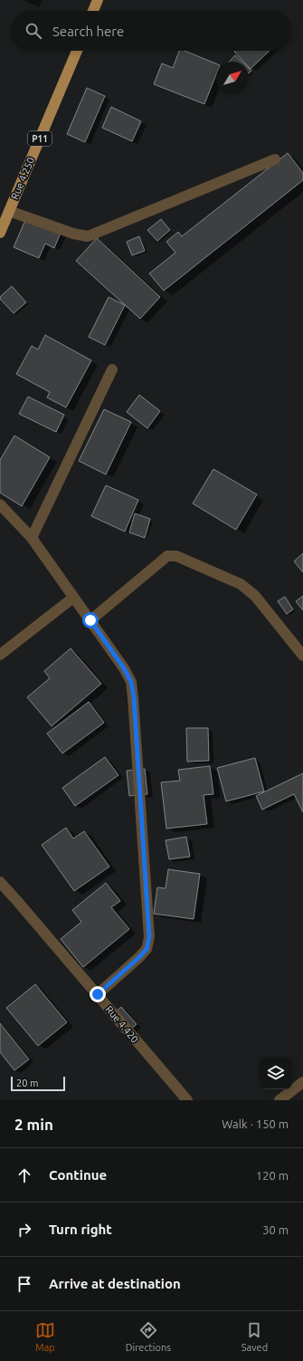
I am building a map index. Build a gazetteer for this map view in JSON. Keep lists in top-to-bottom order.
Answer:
{
  "streets": {
    "main road": ["P11", "Rue 4.250"],
    "street": ["Rue 4.420"]
  },
  "scale_bar": "20 m",
  "north": "top right",
  "page": {
    "search": "Search here",
    "scale": "20 m",
    "heading": ["2 min", "Walk · 150 m"],
    "list": [
      ["Continue", "120 m"],
      ["Turn right", "30 m"],
      "Arrive at destination"
    ],
    "nav": ["Map", "Directions", "Saved"]
  }
}
